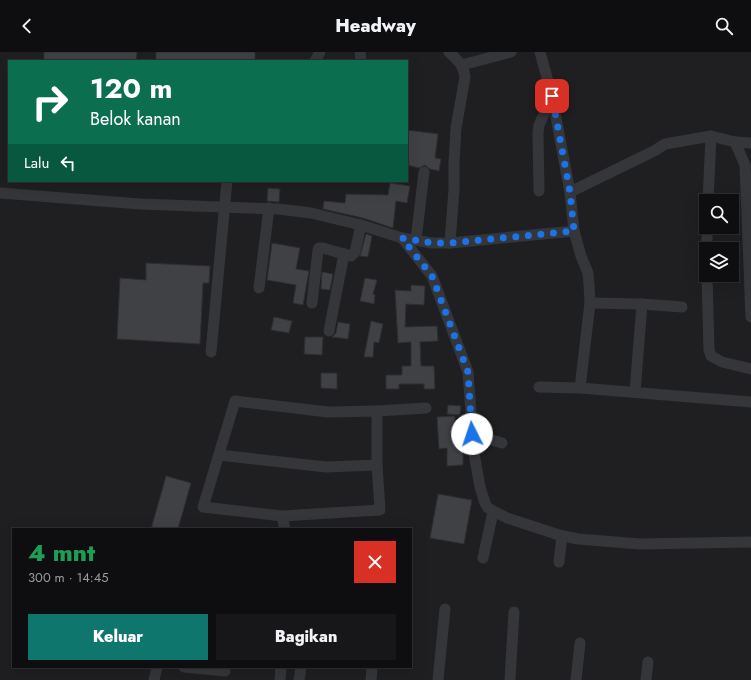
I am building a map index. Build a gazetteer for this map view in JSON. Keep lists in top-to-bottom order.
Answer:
{
  "page": {
    "header": "Headway",
    "turn": ["120 m", "Belok kanan"],
    "then": "Lalu",
    "heading": ["4 mnt", "300 m · 14:45"],
    "buttons": ["Keluar", "Bagikan"]
  }
}
